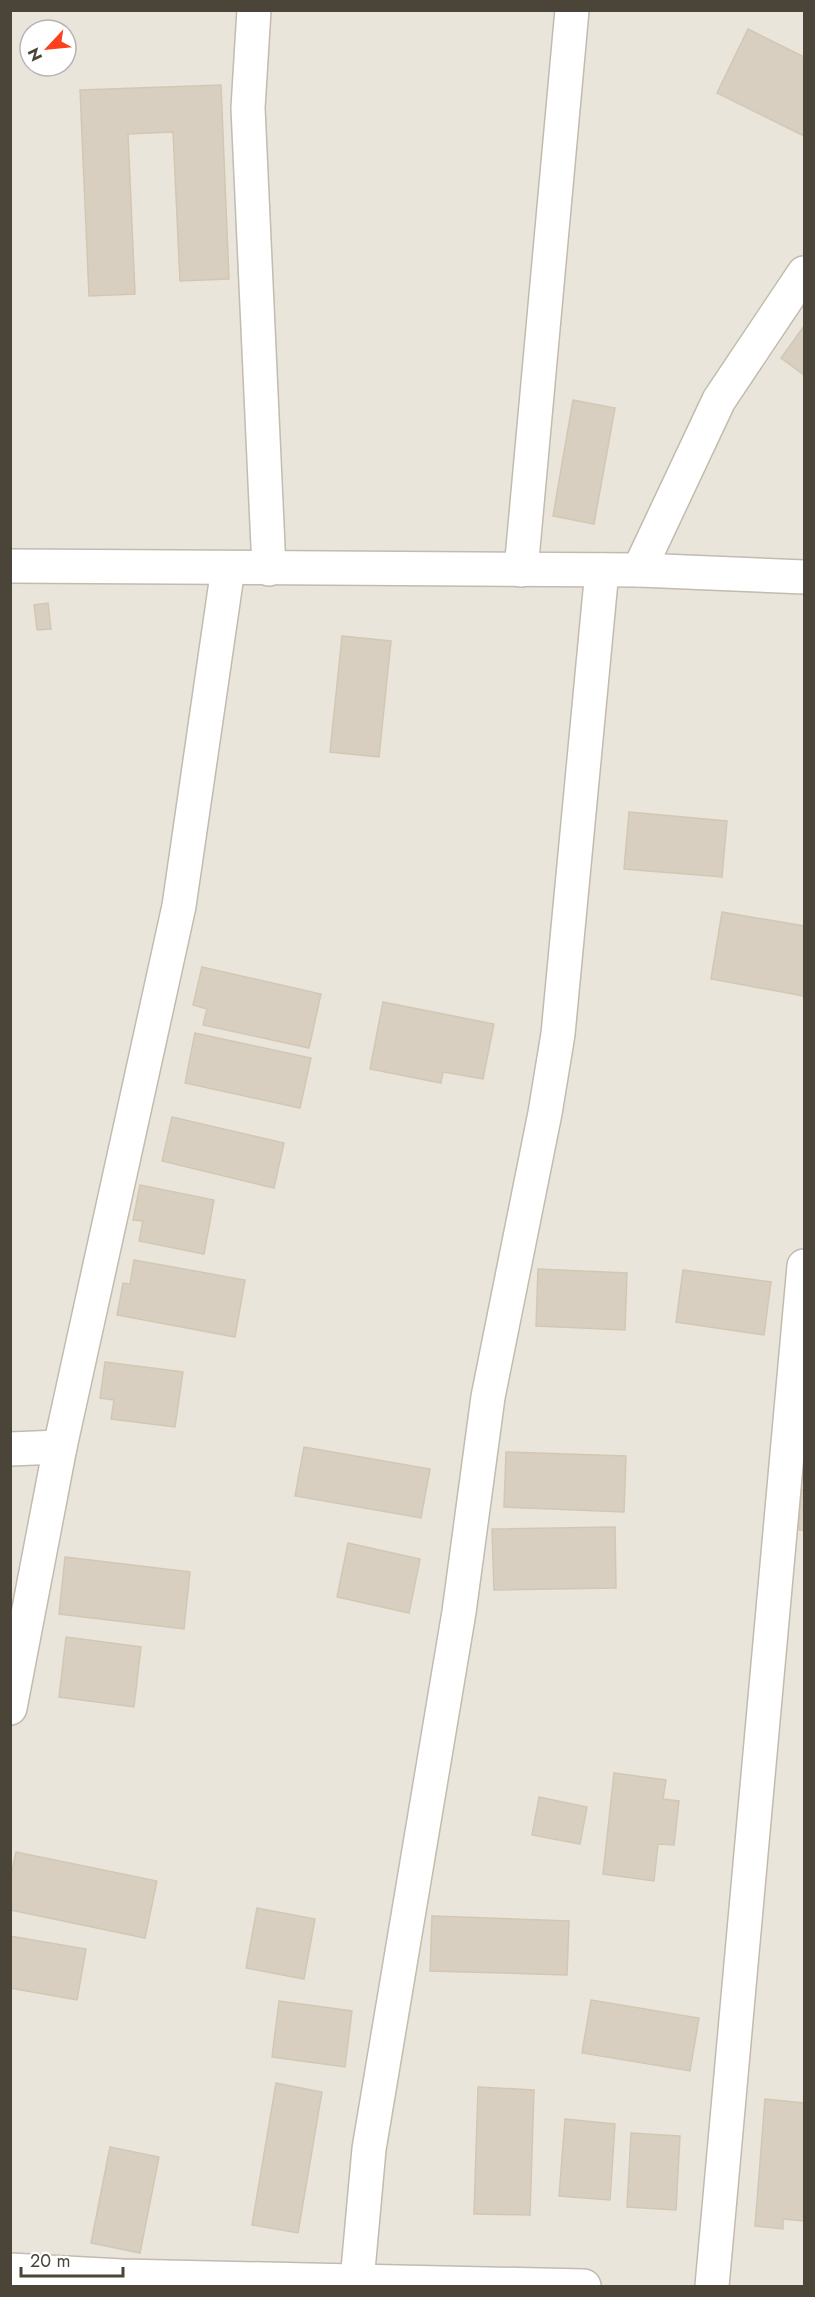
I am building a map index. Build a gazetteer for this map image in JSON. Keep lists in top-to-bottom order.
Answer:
{
  "scale_bar": "20 m",
  "north": "bottom left"
}
